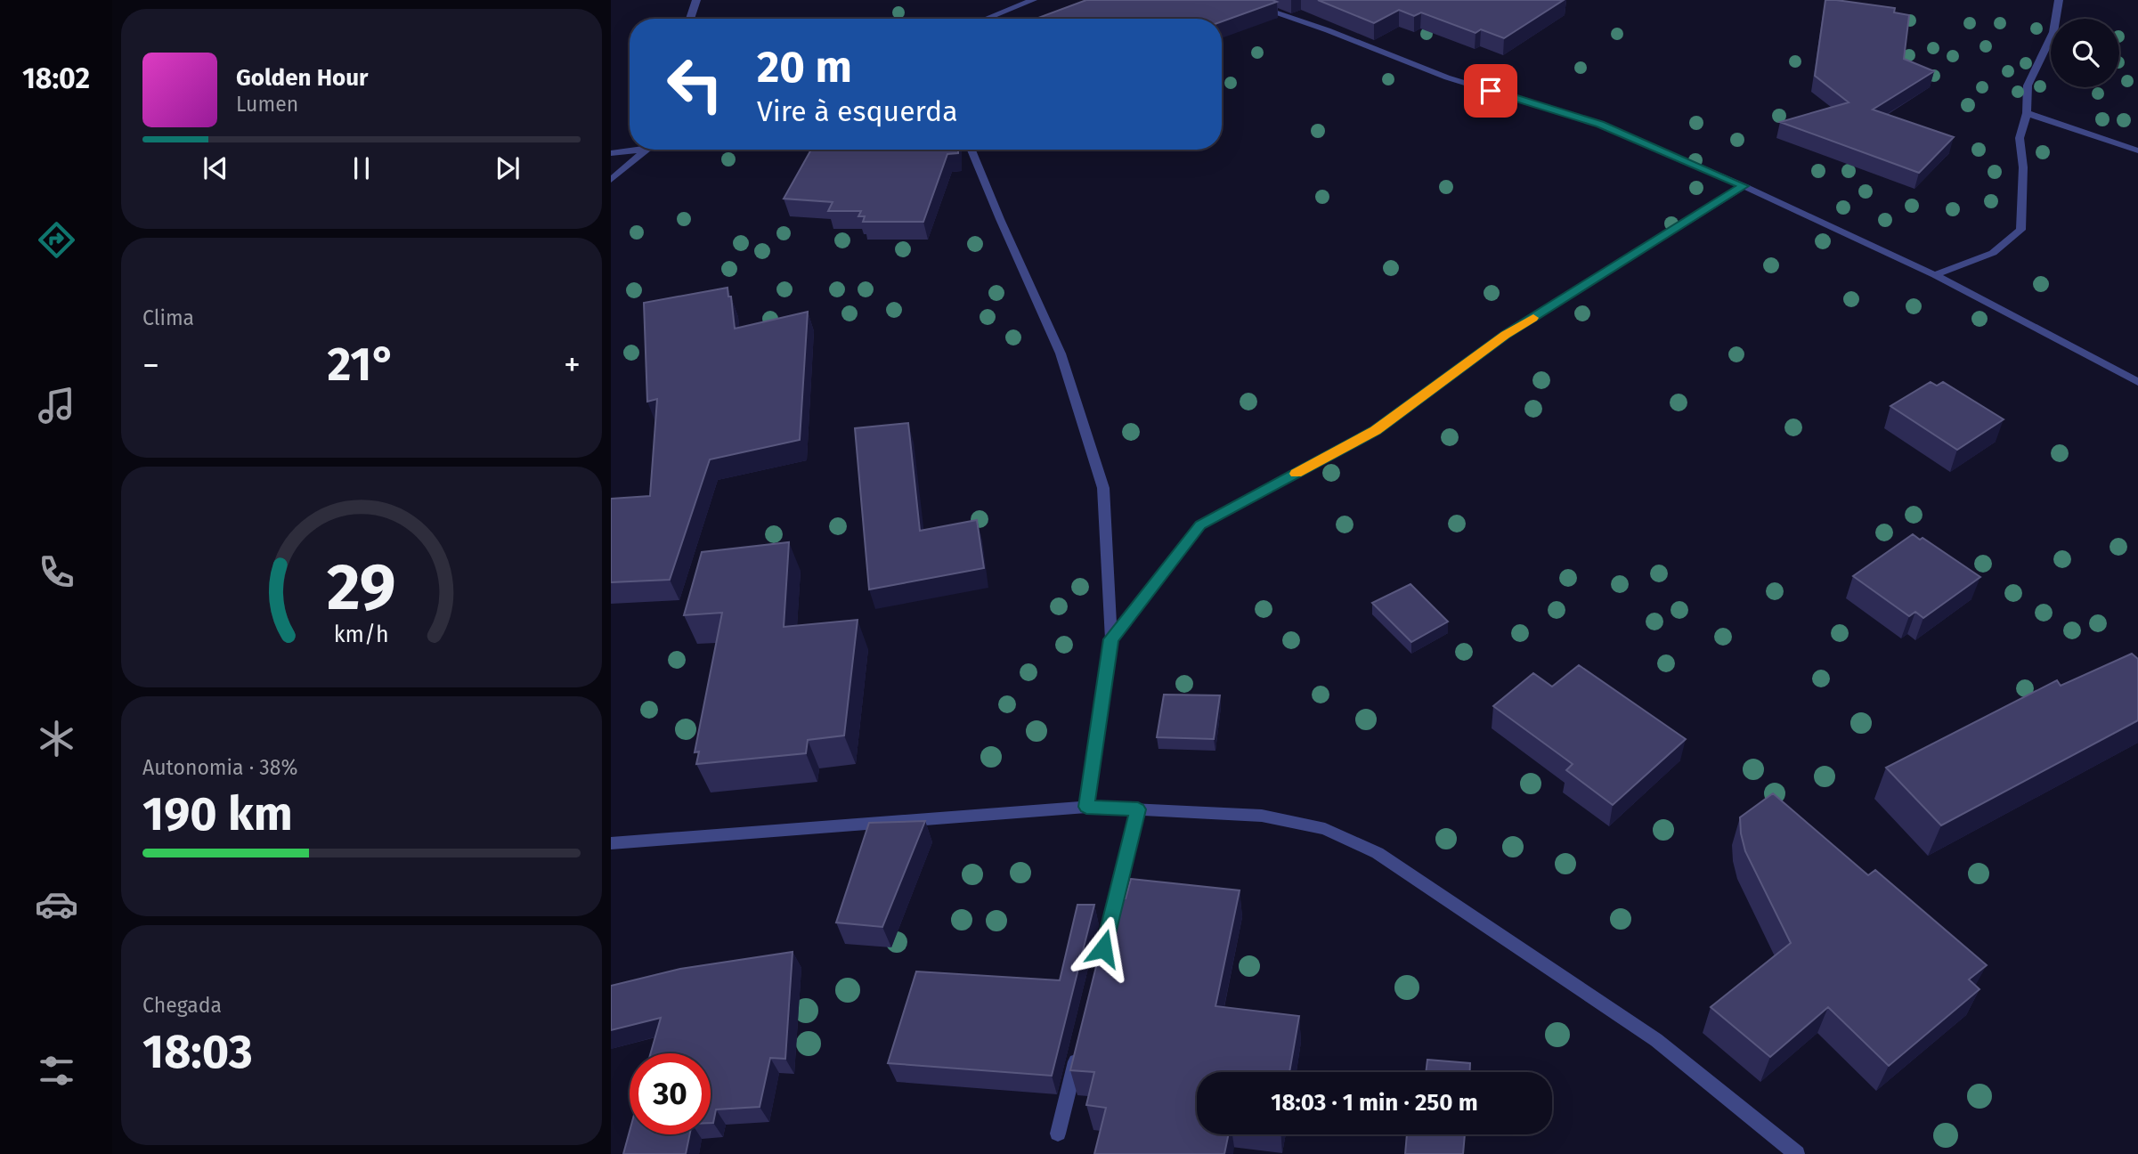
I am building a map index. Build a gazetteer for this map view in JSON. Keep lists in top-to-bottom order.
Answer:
{
  "page": {
    "tabs": "18:02",
    "turn": ["20 m", "Vire à esquerda"],
    "song": ["Golden Hour", "Lumen"],
    "tile": [
      "Clima",
      ["Autonomia · 38%", "190 km"],
      ["Chegada", "18:03"]
    ],
    "heat": ["−", "21°", "+"],
    "limit": "30",
    "trip": "18:03 · 1 min · 250 m",
    "gauge": ["29", "km/h"]
  }
}
